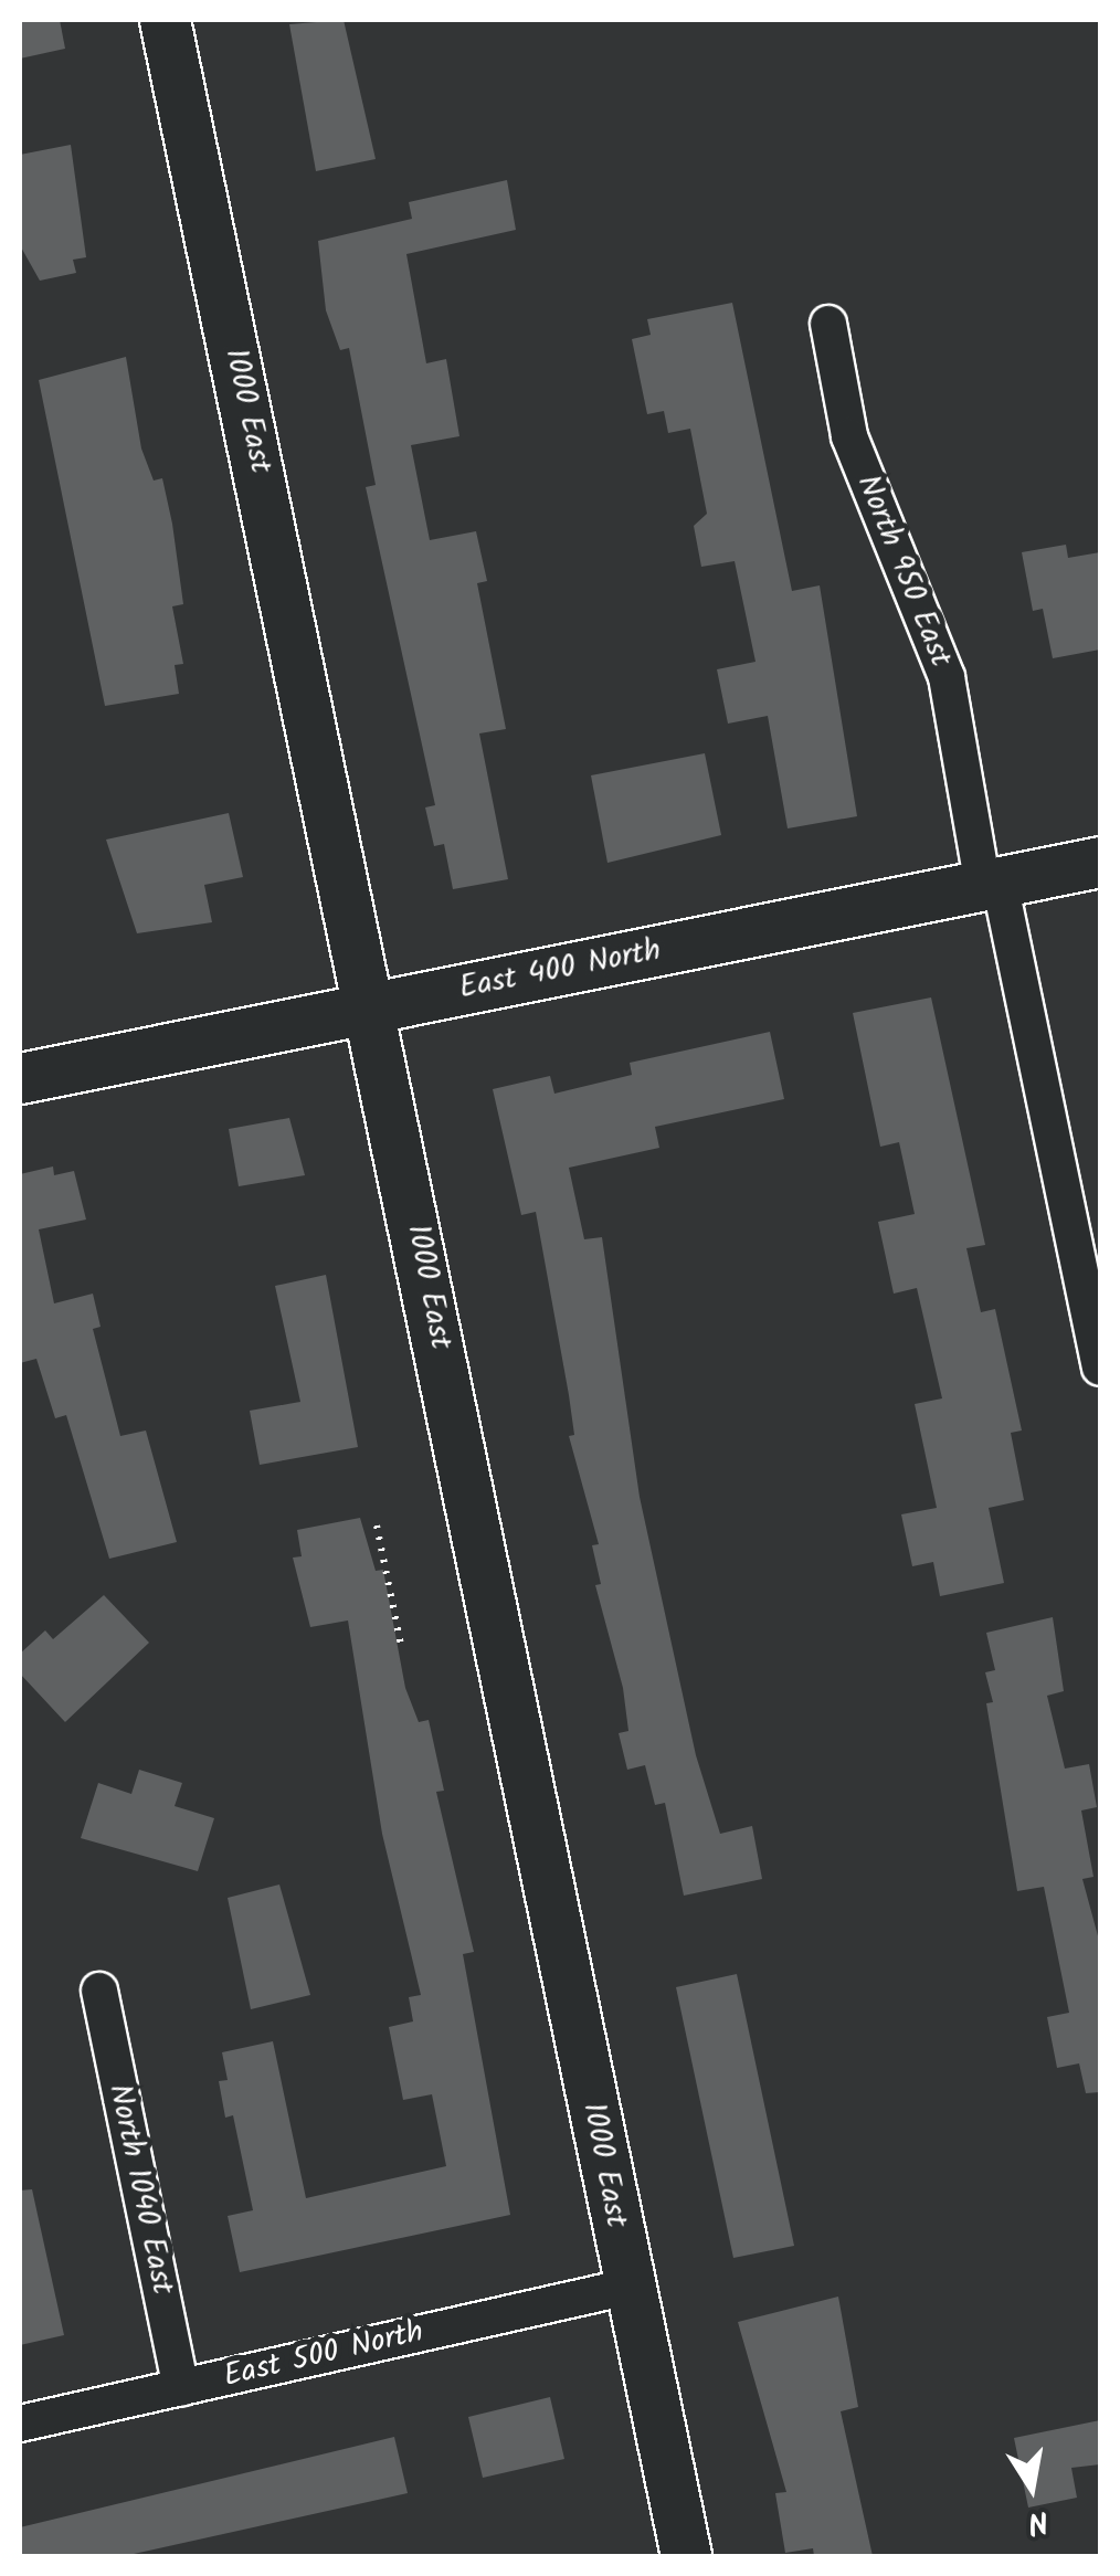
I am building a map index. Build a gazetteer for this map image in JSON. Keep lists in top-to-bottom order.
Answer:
{
  "streets": {
    "street": [
      "1000 East",
      "North 950 East",
      "East 400 North",
      "North 1040 East",
      "East 500 North"
    ]
  },
  "crossings": [
    ["1000 East", "East 400 North"],
    ["1000 East", "East 500 North"],
    ["North 950 East", "East 400 North"],
    ["North 1040 East", "East 500 North"]
  ],
  "north": "bottom"
}
